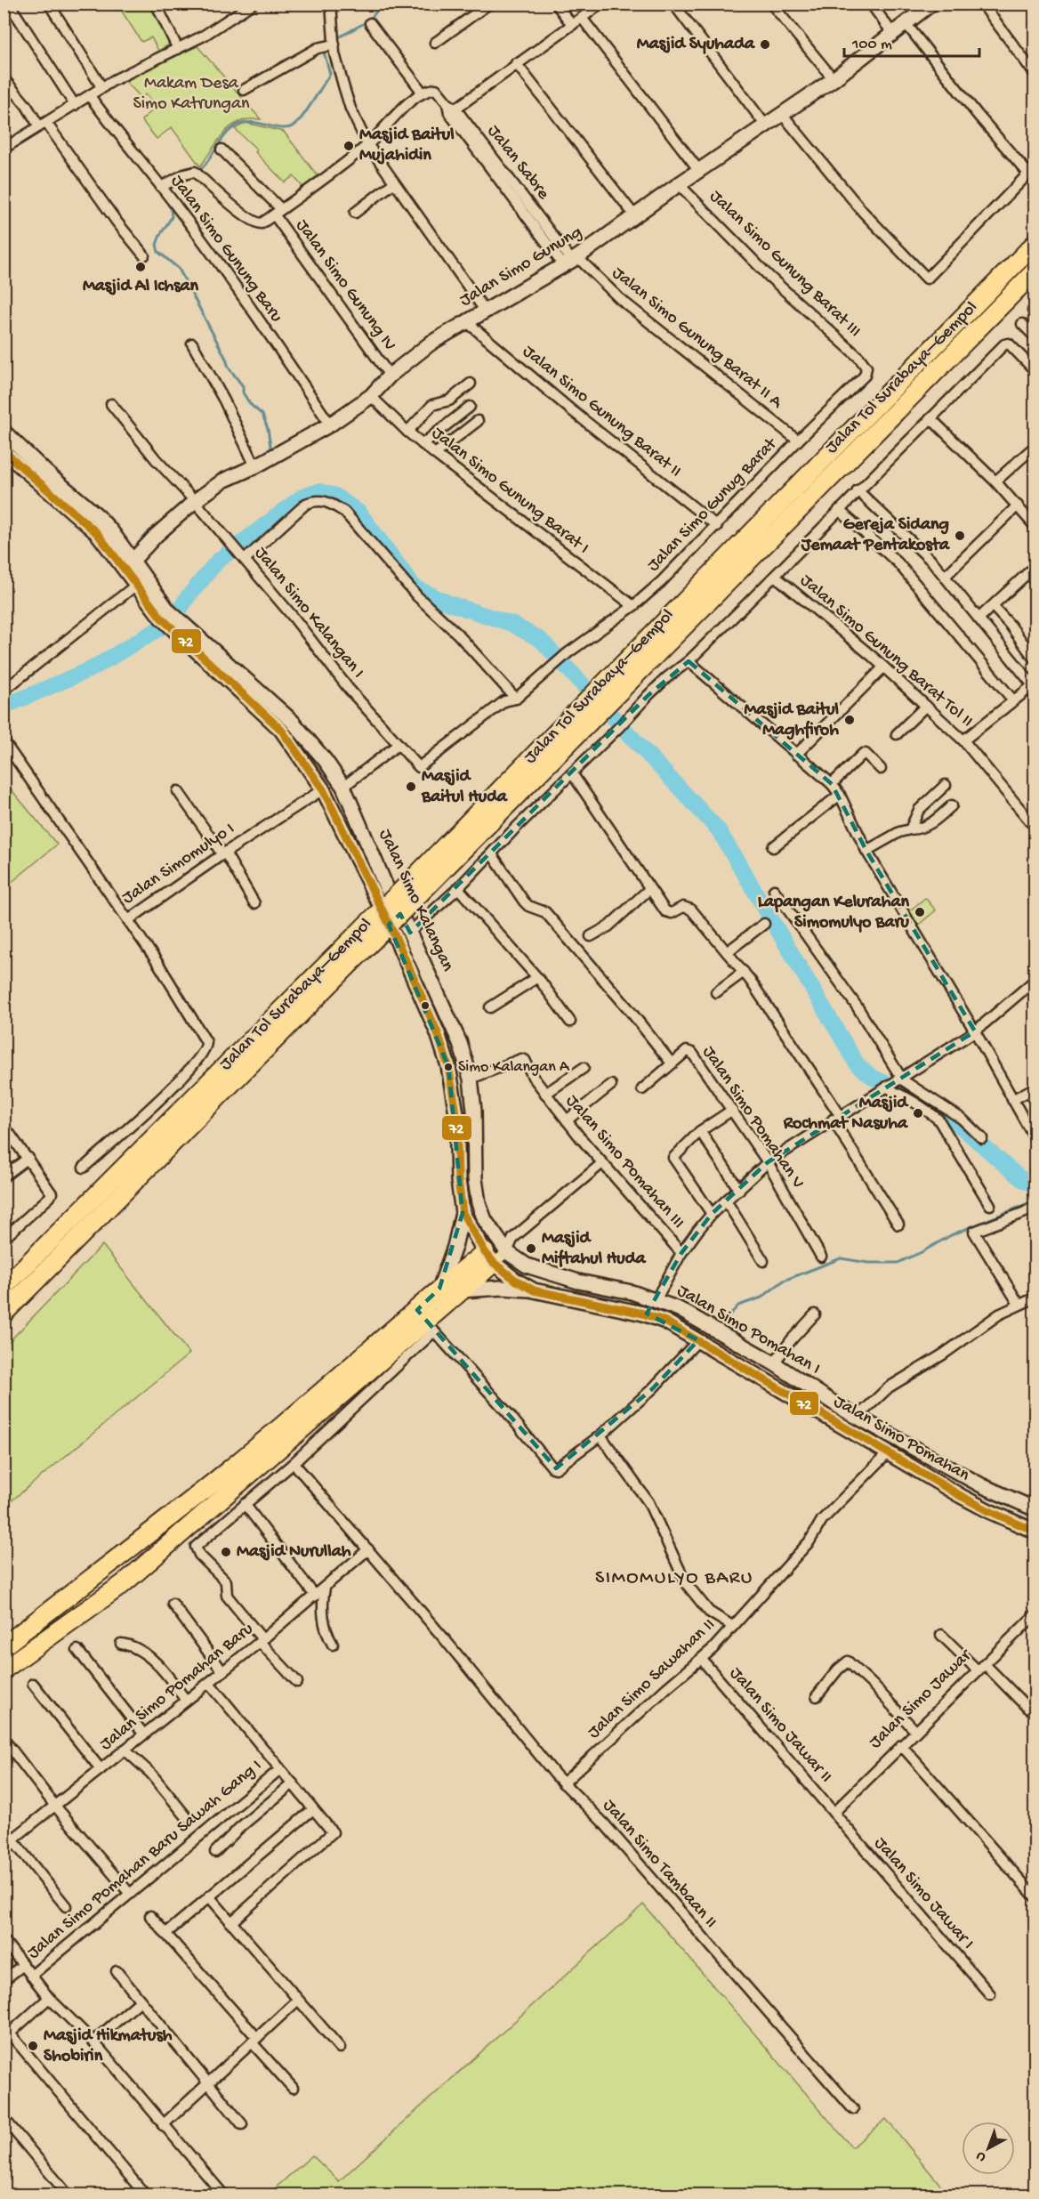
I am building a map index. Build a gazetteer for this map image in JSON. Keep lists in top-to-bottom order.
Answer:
{
  "streets": {
    "highway": ["Jalan Tol Surabaya–Gempol"],
    "main road": [
      "Jalan Simo Gunung",
      "Jalan Simo Kalangan",
      "Jalan Simo Pomahan I",
      "Jalan Simo Pomahan"
    ],
    "street": [
      "Jalan Sabre",
      "Jalan Simo Gunung Baru",
      "Jalan Simo Gunung Barat III",
      "Jalan Simo Gunung IV",
      "Jalan Simo Gunung Barat II A",
      "Jalan Simo Gunung Barat II",
      "Jalan Simo Gunung Barat I",
      "Jalan Simo Gunug Barat",
      "Jalan Simo Kalangan I",
      "Jalan Simo Gunung Barat Tol II",
      "Jalan Simomulyo I",
      "Jalan Simo Pomahan V",
      "Jalan Simo Pomahan III",
      "Jalan Simo Sawahan II",
      "Jalan Simo Pomahan Baru",
      "Jalan Simo Jawar",
      "Jalan Simo Jawar II",
      "Jalan Simo Pomahan Baru Sawah Gang I",
      "Jalan Simo Tambaan II",
      "Jalan Simo Jawar I"
    ]
  },
  "crossings": [
    ["Jalan Sabre", "Jalan Simo Gunung"],
    ["Jalan Sabre", "Jalan Simo Gunung Barat II A"],
    ["Jalan Simo Gunung Baru", "Jalan Simo Gunung"],
    ["Jalan Simo Gunung Barat III", "Jalan Simo Gunung"],
    ["Jalan Simo Gunung Barat III", "Jalan Simo Gunug Barat"],
    ["Jalan Simo Gunung", "Jalan Simo Gunung IV"],
    ["Jalan Simo Gunung", "Jalan Simo Gunung Barat II A"],
    ["Jalan Simo Gunung", "Jalan Simo Gunung Barat II"],
    ["Jalan Simo Gunung", "Jalan Simo Gunung Barat I"],
    ["Jalan Simo Gunung", "Jalan Simo Kalangan I"],
    ["Jalan Simo Gunung Barat II A", "Jalan Simo Gunug Barat"],
    ["Jalan Simo Gunung Barat II", "Jalan Simo Gunug Barat"],
    ["Jalan Simo Gunung Barat I", "Jalan Simo Gunug Barat"],
    ["Jalan Simo Gunug Barat", "Jalan Simo Kalangan I"],
    ["Jalan Simomulyo I", "Jalan Simo Kalangan"],
    ["Jalan Simo Kalangan", "Jalan Simo Pomahan III"],
    ["Jalan Simo Kalangan", "Jalan Simo Pomahan I"],
    ["Jalan Simo Kalangan", "Jalan Simo Pomahan"],
    ["Jalan Simo Pomahan I", "Jalan Simo Pomahan"],
    ["Jalan Simo Pomahan", "Jalan Simo Sawahan II"],
    ["Jalan Simo Sawahan II", "Jalan Simo Jawar II"],
    ["Jalan Simo Sawahan II", "Jalan Simo Tambaan II"],
    ["Jalan Simo Pomahan Baru", "Jalan Simo Tambaan II"],
    ["Jalan Simo Jawar", "Jalan Simo Jawar II"],
    ["Jalan Simo Jawar", "Jalan Simo Jawar I"],
    ["Jalan Simo Jawar II", "Jalan Simo Jawar I"]
  ],
  "districts": ["SIMOMULYO BARU"],
  "parks": ["Makam Desa Simo Katrungan"],
  "places": [
    "Masjid Syuhada",
    "Masjid Baitul Mujahidin",
    "Masjid Al Ichsan",
    "Gereja Sidang Jemaat Pentakosta",
    "Masjid Baitul Maghfiroh",
    "Masjid Baitul Huda",
    "Lapangan Kelurahan Simomulyo Baru",
    "Simo Kalangan A",
    "Masjid Rochmat Nasuha",
    "Masjid Miftahul Huda",
    "Masjid Nurullah",
    "Masjid Hikmatush Shobirin"
  ],
  "lines": ["transit line 72"],
  "scale_bar": "100 m",
  "north": "bottom left"
}
